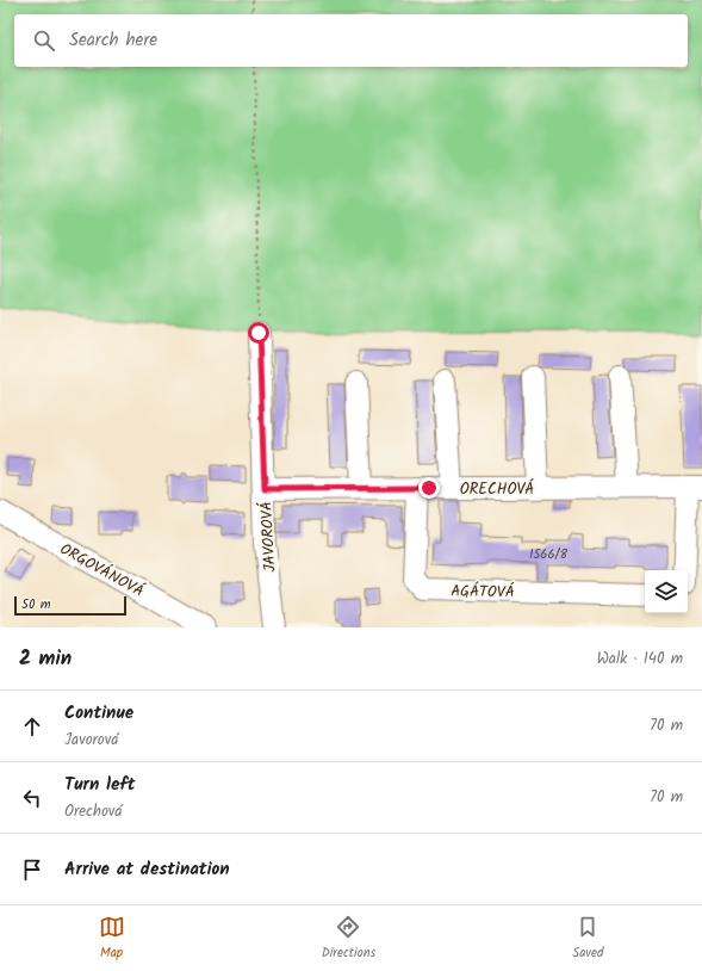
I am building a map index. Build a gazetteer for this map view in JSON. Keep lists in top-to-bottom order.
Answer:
{
  "streets": {
    "street": [
      "ORECHOVÁ",
      "JAVOROVÁ",
      "ORGOVÁNOVÁ",
      "AGÁTOVÁ"
    ]
  },
  "crossings": [
    ["ORECHOVÁ", "JAVOROVÁ"],
    ["ORECHOVÁ", "AGÁTOVÁ"]
  ],
  "house_numbers": ["1566/8"],
  "scale_bar": "50 m",
  "page": {
    "search": "Search here",
    "scale": "50 m",
    "heading": ["2 min", "Walk · 140 m"],
    "list": [
      ["Continue", "Javorová", "70 m"],
      ["Turn left", "Orechová", "70 m"],
      "Arrive at destination"
    ],
    "nav": ["Map", "Directions", "Saved"]
  }
}
